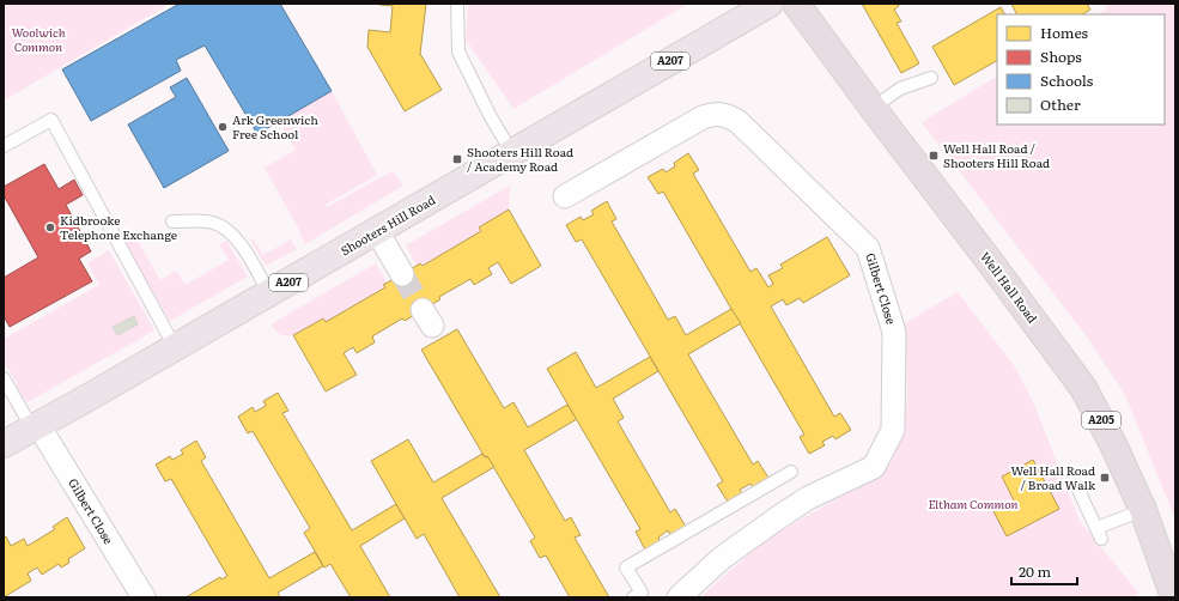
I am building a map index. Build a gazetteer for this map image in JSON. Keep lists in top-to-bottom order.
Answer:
{
  "streets": {
    "highway": ["Well Hall Road", "A205"],
    "main road": ["A207", "Shooters Hill Road"],
    "street": ["Gilbert Close"]
  },
  "crossings": [
    ["Shooters Hill Road", "Gilbert Close"]
  ],
  "parks": ["Woolwich Common", "Eltham Common"],
  "places": {
    "other": ["Ark Greenwich Free School", "Kidbrooke Telephone Exchange"],
    "transit": ["Well Hall Road / Shooters Hill Road", "Shooters Hill Road / Academy Road", "Well Hall Road / Broad Walk"]
  },
  "legend": [
    "Homes",
    "Shops",
    "Schools",
    "Other"
  ],
  "scale_bar": "20 m"
}
